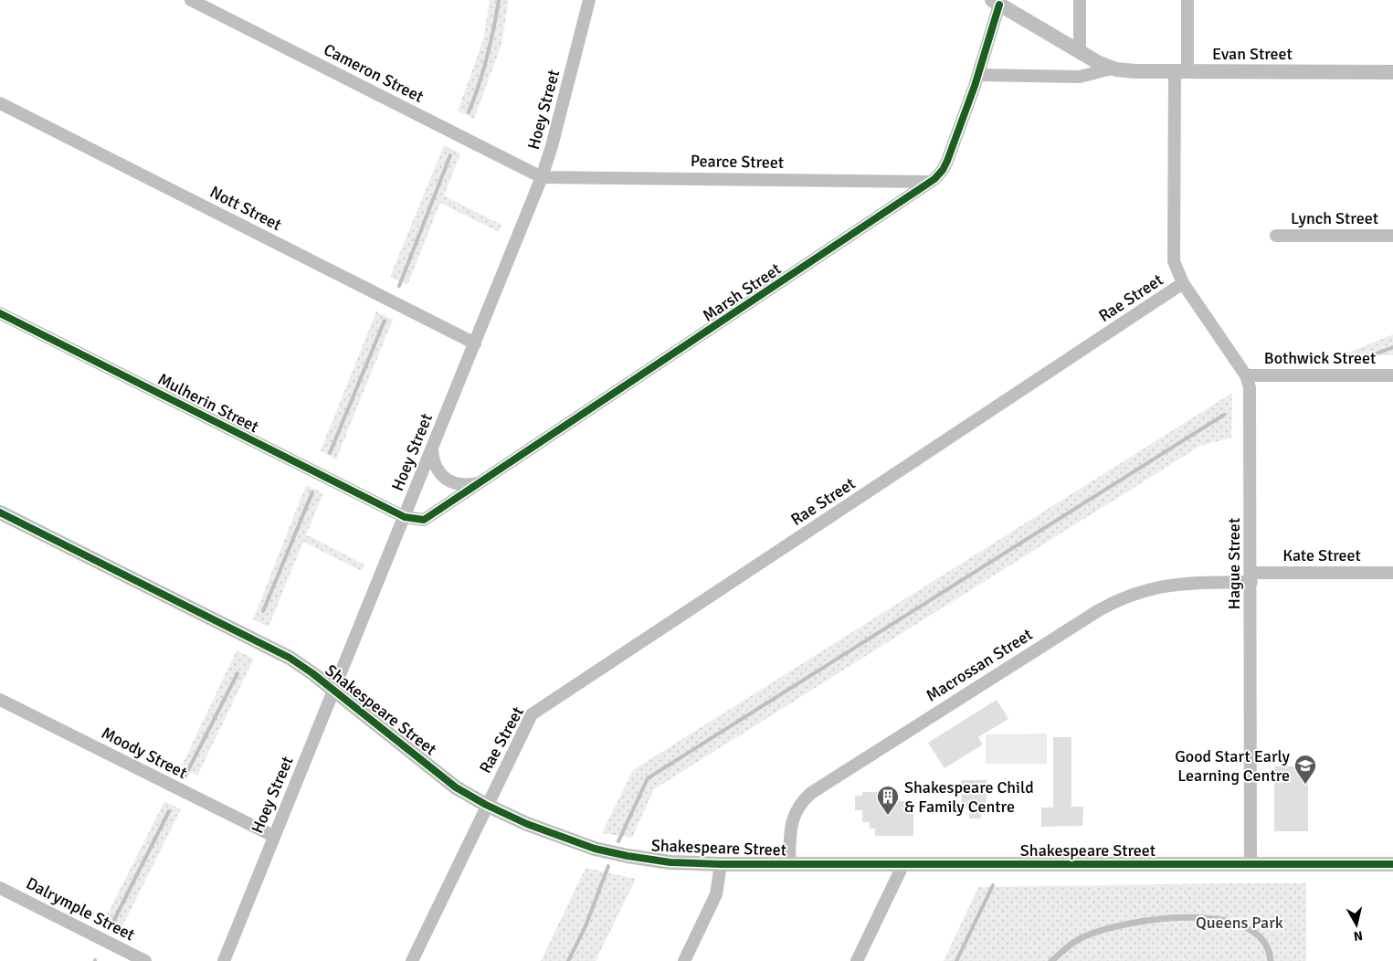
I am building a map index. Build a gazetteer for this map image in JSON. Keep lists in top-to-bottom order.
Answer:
{
  "streets": {
    "street": [
      "Evan Street",
      "Cameron Street",
      "Hoey Street",
      "Pearce Street",
      "Nott Street",
      "Lynch Street",
      "Marsh Street",
      "Rae Street",
      "Bothwick Street",
      "Mulherin Street",
      "Kate Street",
      "Hague Street",
      "Macrossan Street",
      "Shakespeare Street",
      "Moody Street",
      "Dalrymple Street"
    ]
  },
  "crossings": [
    ["Evan Street", "Marsh Street"],
    ["Evan Street", "Rae Street"],
    ["Cameron Street", "Hoey Street"],
    ["Cameron Street", "Pearce Street"],
    ["Hoey Street", "Pearce Street"],
    ["Hoey Street", "Nott Street"],
    ["Hoey Street", "Marsh Street"],
    ["Hoey Street", "Mulherin Street"],
    ["Hoey Street", "Shakespeare Street"],
    ["Hoey Street", "Moody Street"],
    ["Pearce Street", "Marsh Street"],
    ["Marsh Street", "Mulherin Street"],
    ["Rae Street", "Hague Street"],
    ["Rae Street", "Shakespeare Street"],
    ["Bothwick Street", "Hague Street"],
    ["Kate Street", "Hague Street"],
    ["Kate Street", "Macrossan Street"],
    ["Hague Street", "Macrossan Street"],
    ["Hague Street", "Shakespeare Street"],
    ["Macrossan Street", "Shakespeare Street"]
  ],
  "parks": ["Queens Park"],
  "places": {
    "school or university": ["Good Start Early Learning Centre"],
    "building": ["Shakespeare Child & Family Centre"]
  },
  "north": "bottom"
}
